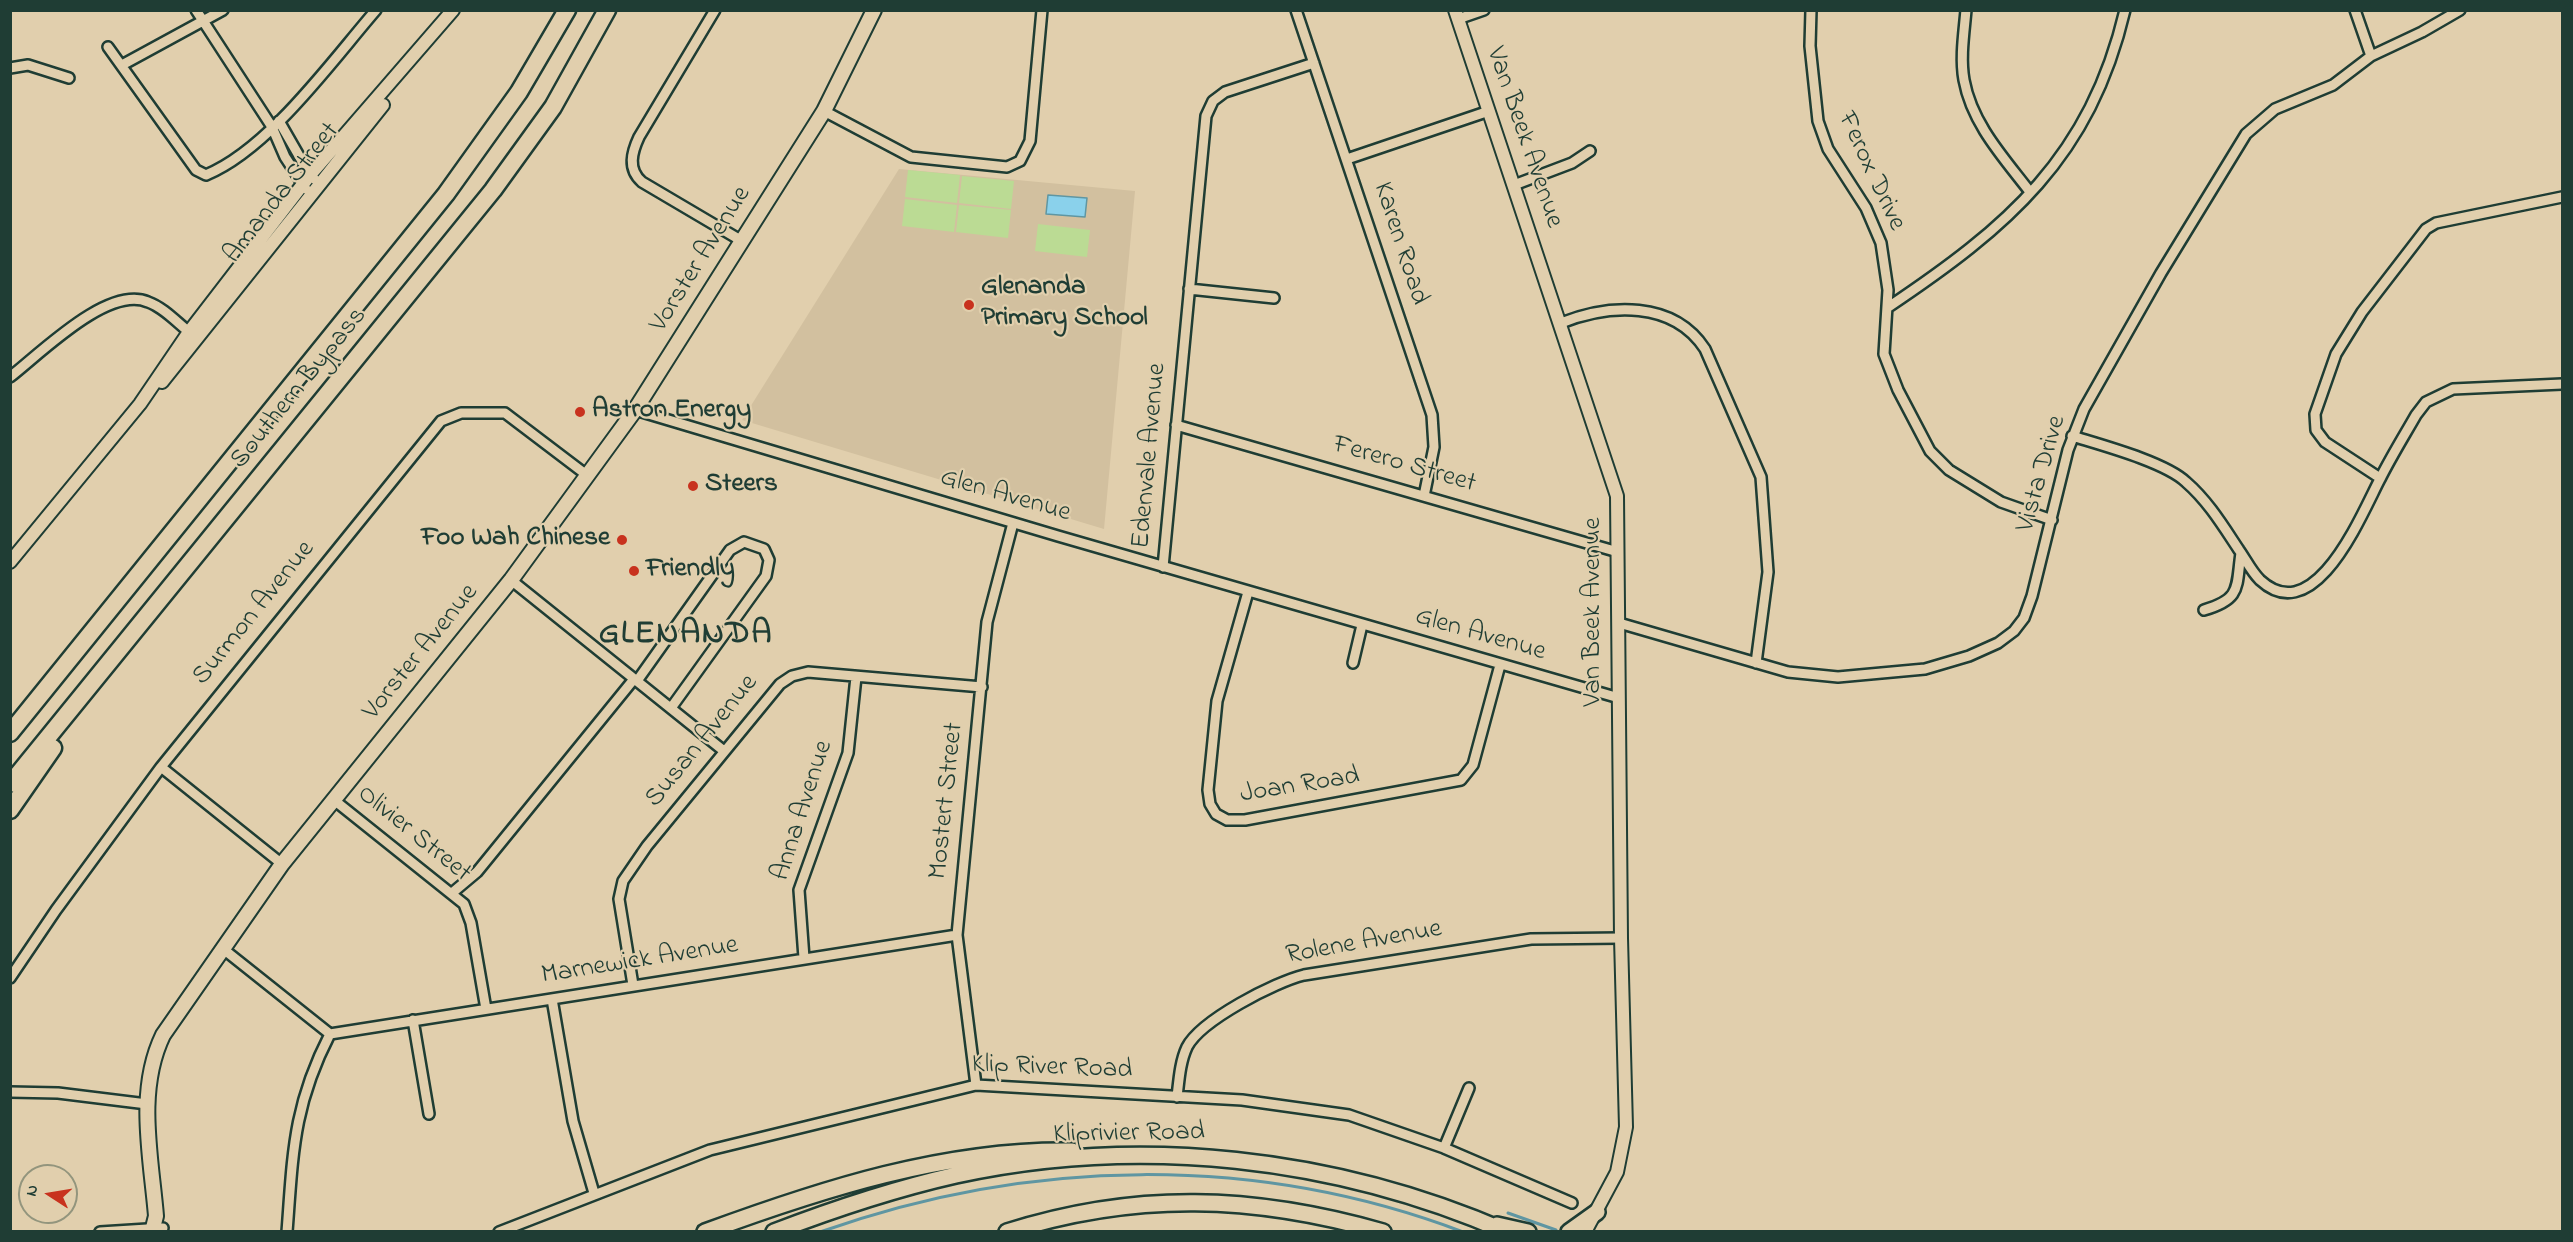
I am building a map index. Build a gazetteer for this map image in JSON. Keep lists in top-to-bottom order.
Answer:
{
  "streets": {
    "highway": ["Southern Bypass"],
    "main road": ["Vorster Avenue", "Kliprivier Road"],
    "street": [
      "Van Beek Avenue",
      "Ferox Drive",
      "Amanda Street",
      "Karen Road",
      "Edenvale Avenue",
      "Ferero Street",
      "Vista Drive",
      "Glen Avenue",
      "Surmon Avenue",
      "Susan Avenue",
      "Joan Road",
      "Mostert Street",
      "Anna Avenue",
      "Olivier Street",
      "Rolene Avenue",
      "Marnewick Avenue",
      "Klip River Road"
    ]
  },
  "crossings": [
    ["Van Beek Avenue", "Ferero Street"],
    ["Van Beek Avenue", "Vista Drive"],
    ["Van Beek Avenue", "Glen Avenue"],
    ["Van Beek Avenue", "Rolene Avenue"],
    ["Ferox Drive", "Vista Drive"],
    ["Karen Road", "Edenvale Avenue"],
    ["Karen Road", "Ferero Street"],
    ["Vorster Avenue", "Glen Avenue"],
    ["Vorster Avenue", "Surmon Avenue"],
    ["Vorster Avenue", "Olivier Street"],
    ["Edenvale Avenue", "Ferero Street"],
    ["Edenvale Avenue", "Glen Avenue"],
    ["Glen Avenue", "Joan Road"],
    ["Glen Avenue", "Mostert Street"],
    ["Susan Avenue", "Mostert Street"],
    ["Susan Avenue", "Anna Avenue"],
    ["Susan Avenue", "Marnewick Avenue"],
    ["Mostert Street", "Marnewick Avenue"],
    ["Mostert Street", "Klip River Road"],
    ["Anna Avenue", "Marnewick Avenue"],
    ["Olivier Street", "Marnewick Avenue"],
    ["Rolene Avenue", "Klip River Road"]
  ],
  "districts": ["GLENANDA"],
  "places": [
    "Glenanda Primary School",
    "Astron Energy",
    "Steers",
    "Foo Wah Chinese",
    "Friendly"
  ],
  "north": "left"
}
